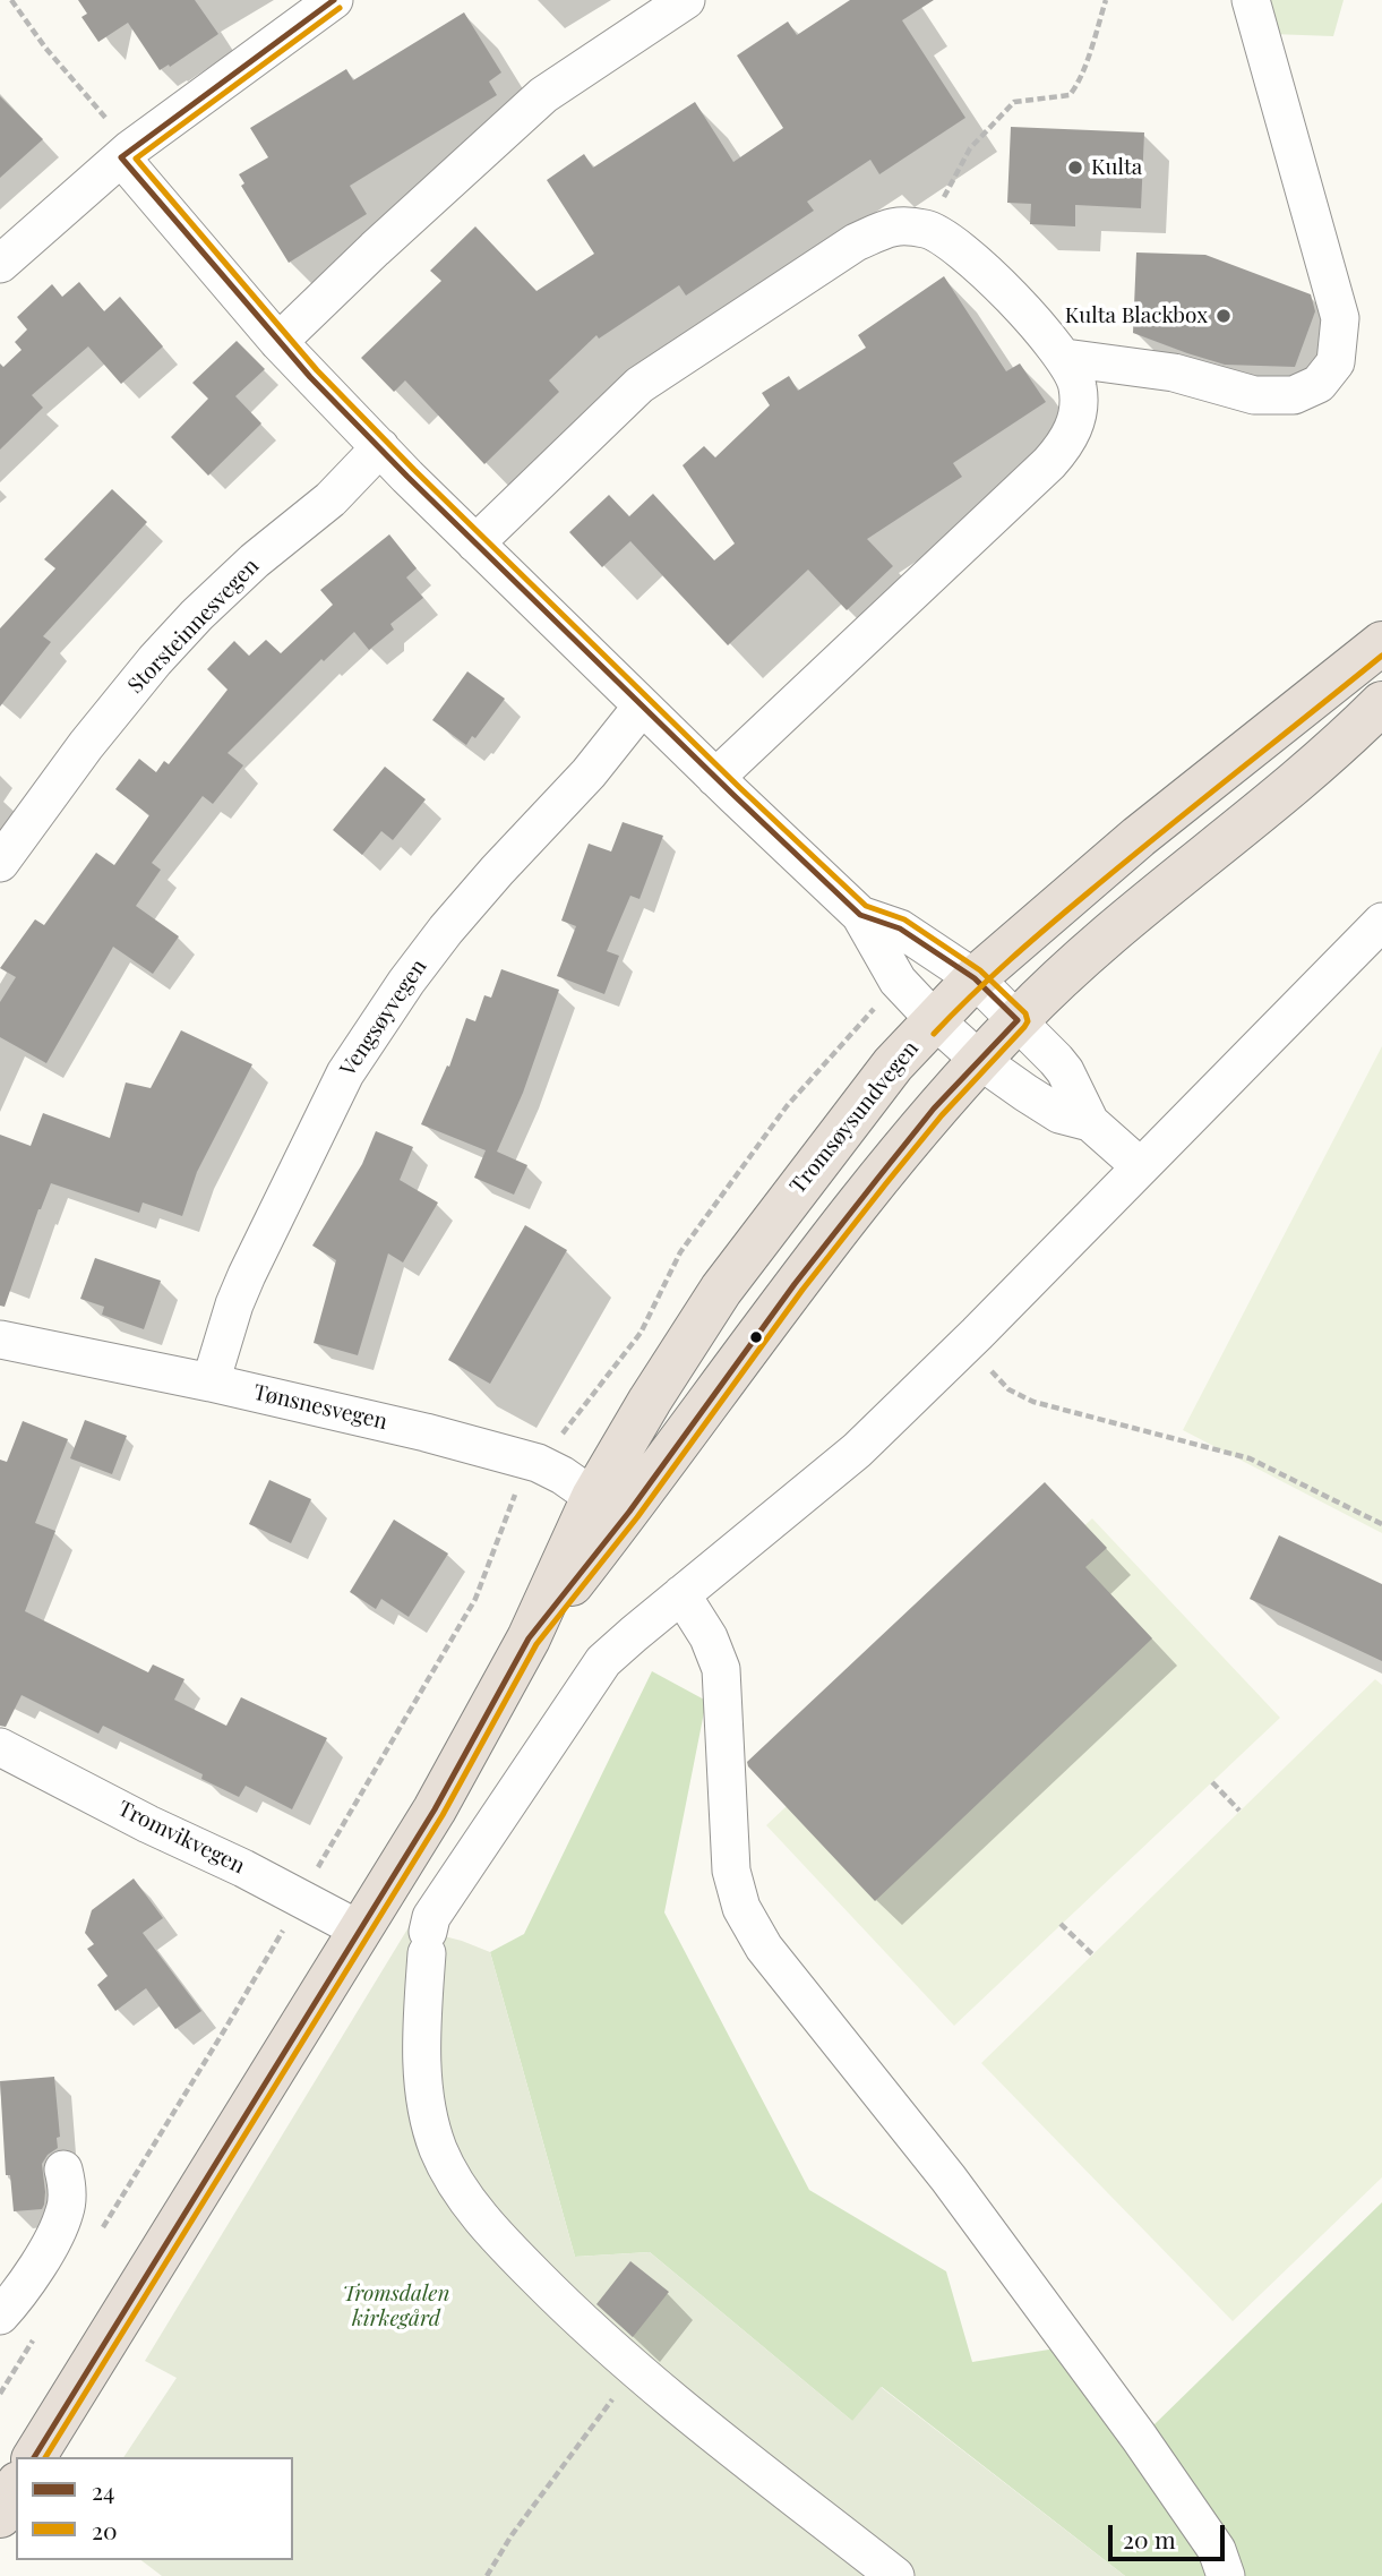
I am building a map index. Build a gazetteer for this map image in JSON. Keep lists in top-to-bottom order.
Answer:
{
  "streets": {
    "highway": ["Tromsøysundvegen"],
    "street": [
      "Storsteinnesvegen",
      "Vengsøyvegen",
      "Tønsnesvegen",
      "Tromvikvegen"
    ]
  },
  "crossings": [
    ["Vengsøyvegen", "Tønsnesvegen"],
    ["Tromsøysundvegen", "Tønsnesvegen"],
    ["Tromsøysundvegen", "Tromvikvegen"]
  ],
  "parks": ["Tromsdalen kirkegård"],
  "places": ["Kulta", "Kulta Blackbox"],
  "lines": ["transit line 24", "transit line 20"],
  "legend": ["24", "20"],
  "scale_bar": "20 m"
}
